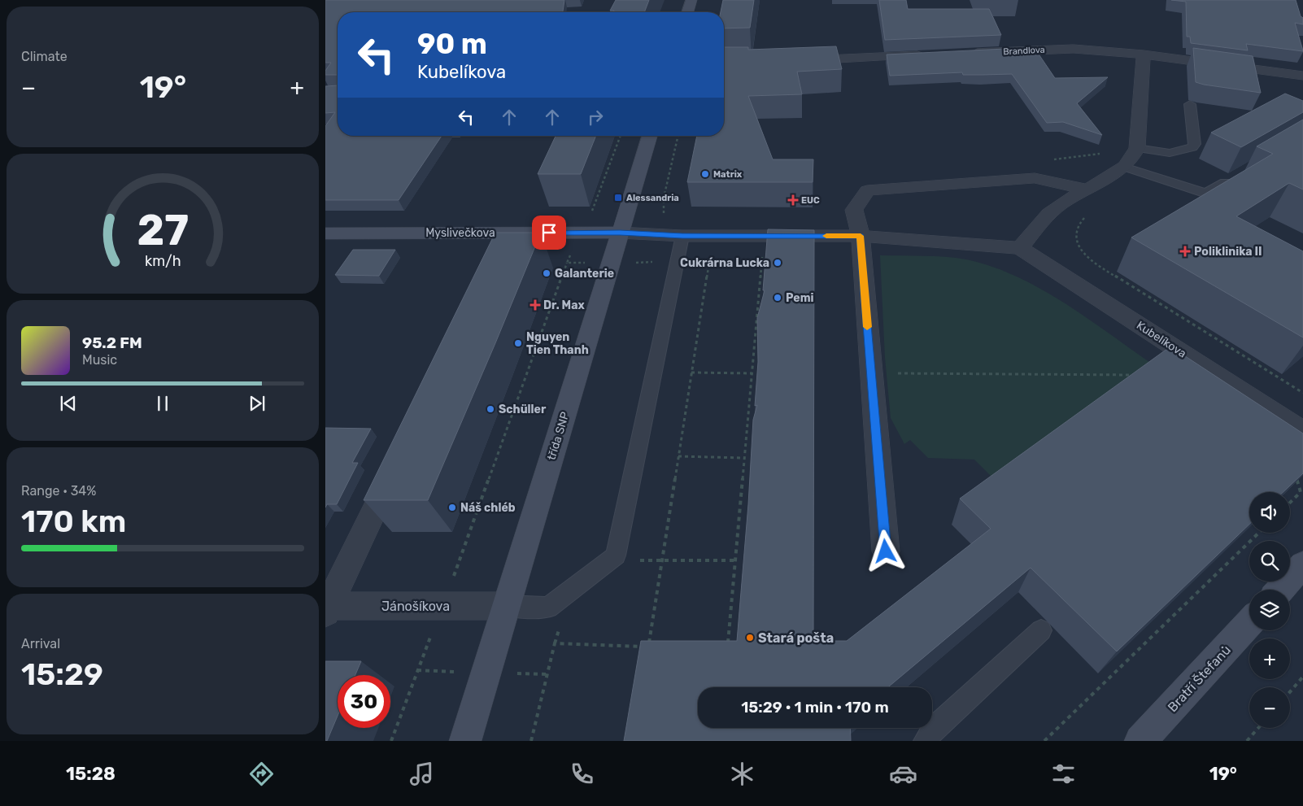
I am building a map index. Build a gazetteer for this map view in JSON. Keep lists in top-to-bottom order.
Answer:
{
  "streets": {
    "street": [
      "Brandlova",
      "Myslivečkova",
      "Kubelíkova",
      "třída SNP",
      "Jánošíkova",
      "Bratří Štefanů"
    ]
  },
  "crossings": [
    ["Myslivečkova", "Kubelíkova"],
    ["Myslivečkova", "třída SNP"],
    ["Kubelíkova", "třída SNP"],
    ["třída SNP", "Jánošíkova"]
  ],
  "places": {
    "other": [
      "Matrix",
      "Cukrárna Lucka",
      "Galanterie",
      "Pemi",
      "Nguyen Tien Thanh",
      "Schüller",
      "Náš chléb",
      "Stará pošta"
    ],
    "transit": ["Alessandria"],
    "health": ["EUC", "Poliklinika II", "Dr. Max"]
  },
  "page": {
    "tile": [
      "Climate",
      ["Range · 34%", "170 km"],
      ["Arrival", "15:29"]
    ],
    "turn": ["90 m", "Kubelíkova"],
    "heat": ["−", "19°", "+"],
    "song": ["95.2 FM", "Music"],
    "map_buttons": ["+", "−"],
    "limit": "30",
    "trip": "15:29 · 1 min · 170 m",
    "tabs": ["15:28", "19°"],
    "gauge": ["27", "km/h"]
  }
}
